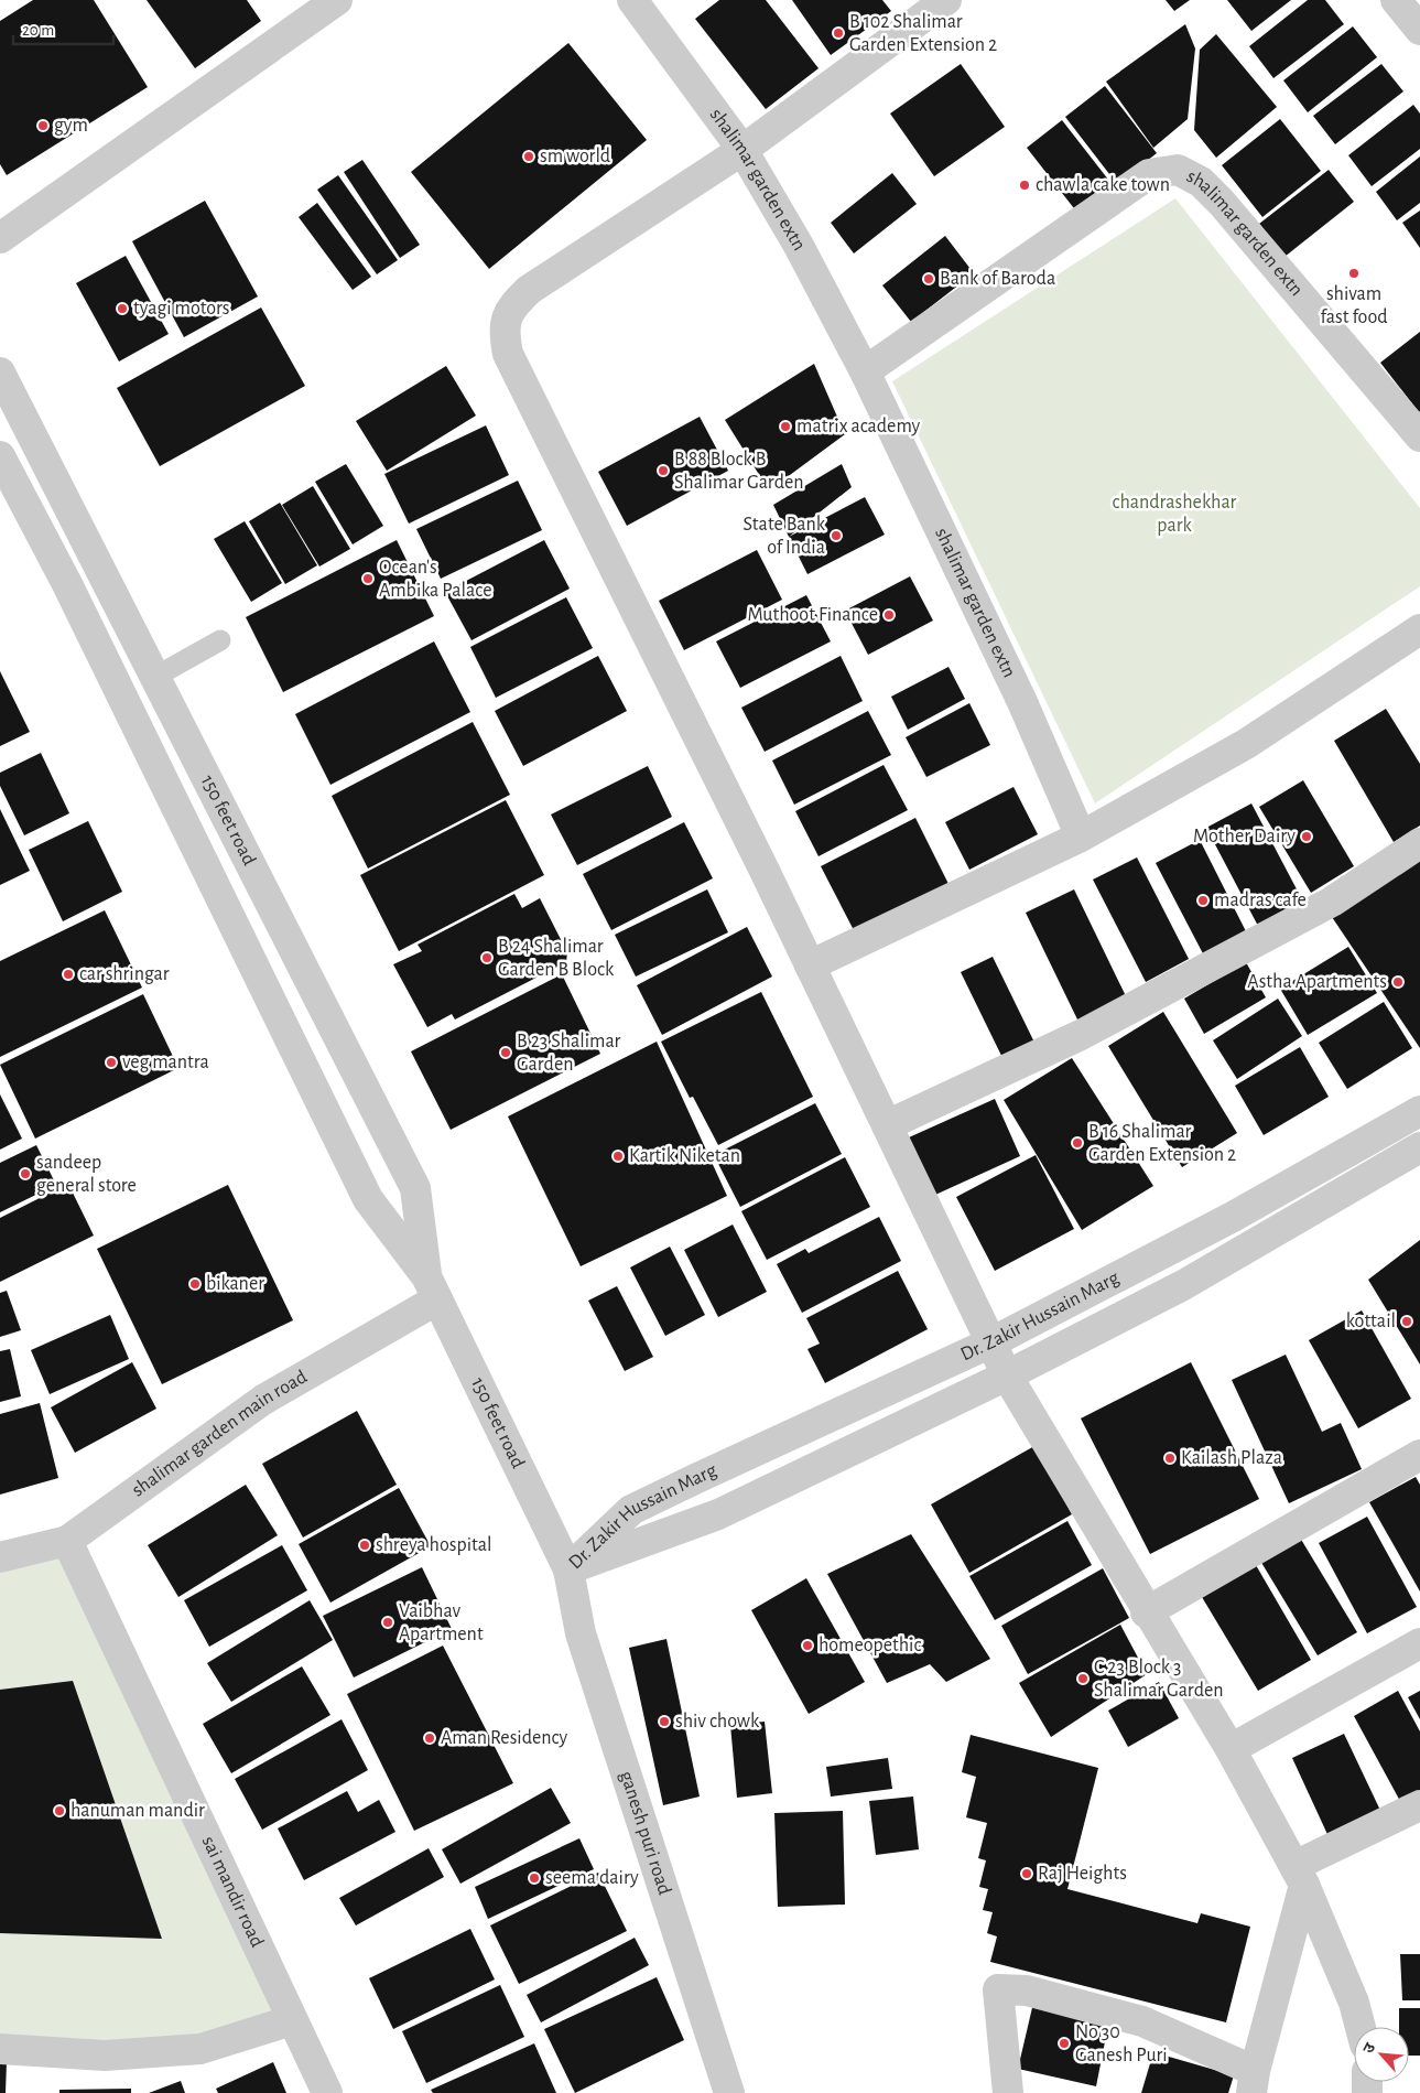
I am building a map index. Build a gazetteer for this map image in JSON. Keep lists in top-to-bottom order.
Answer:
{
  "streets": {
    "street": [
      "shalimar garden extn",
      "150 feet road",
      "Dr. Zakir Hussain Marg",
      "shalimar garden main road",
      "ganesh puri road",
      "sai mandir road"
    ]
  },
  "crossings": [
    ["150 feet road", "Dr. Zakir Hussain Marg"],
    ["150 feet road", "shalimar garden main road"],
    ["150 feet road", "ganesh puri road"],
    ["Dr. Zakir Hussain Marg", "ganesh puri road"],
    ["shalimar garden main road", "sai mandir road"]
  ],
  "parks": ["chandrashekhar park"],
  "places": [
    "B 102 Shalimar Garden Extension 2",
    "gym",
    "sm world",
    "chawla cake town",
    "shivam fast food",
    "Bank of Baroda",
    "tyagi motors",
    "matrix academy",
    "B 88 Block B Shalimar Garden",
    "State Bank of India",
    "Ocean's Ambika Palace",
    "Muthoot Finance",
    "Mother Dairy",
    "madras cafe",
    "B 24 Shalimar Garden B Block",
    "car shringar",
    "Astha Apartments",
    "B 23 Shalimar Garden",
    "veg mantra",
    "B 16 Shalimar Garden Extension 2",
    "Kartik Niketan",
    "sandeep general store",
    "bikaner",
    "kottail",
    "Kailash Plaza",
    "shreya hospital",
    "Vaibhav Apartment",
    "homeopethic",
    "C 23 Block 3 Shalimar Garden",
    "shiv chowk",
    "Aman Residency",
    "hanuman mandir",
    "Raj Heights",
    "seema dairy",
    "No 30 Ganesh Puri"
  ],
  "scale_bar": "20 m",
  "north": "top left"
}
